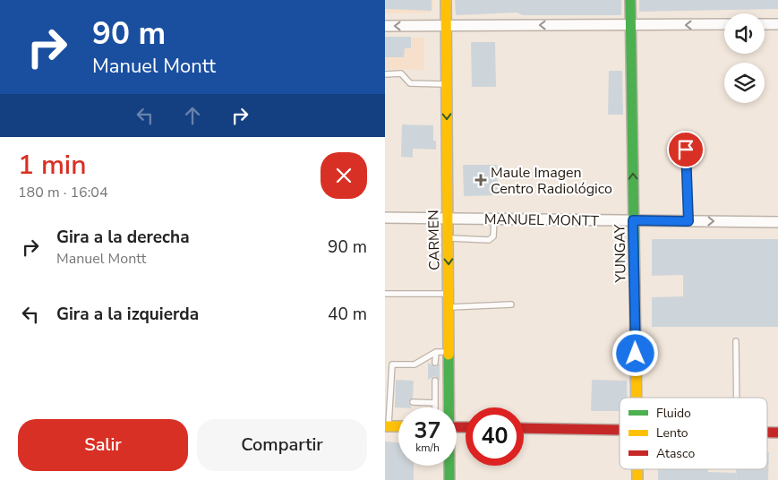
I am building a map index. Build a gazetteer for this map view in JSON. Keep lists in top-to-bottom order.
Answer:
{
  "streets": {
    "street": ["MANUEL MONTT", "CARMEN", "YUNGAY"]
  },
  "crossings": [
    ["MANUEL MONTT", "CARMEN"],
    ["MANUEL MONTT", "YUNGAY"]
  ],
  "one_way": ["CARMEN", "YUNGAY"],
  "places": {
    "health": ["Maule Imagen Centro Radiológico"]
  },
  "legend": ["Fluido", "Lento", "Atasco"],
  "page": {
    "turn": ["90 m", "Manuel Montt"],
    "heading": ["1 min", "180 m · 16:04"],
    "list": [
      {
        "name": "Gira a la derecha",
        "note": "Manuel Montt",
        "value": "90 m"
      },
      {
        "name": "Gira a la izquierda",
        "value": "40 m"
      }
    ],
    "speed": "37 km/h",
    "limit": "40",
    "buttons": ["Salir", "Compartir"]
  }
}
